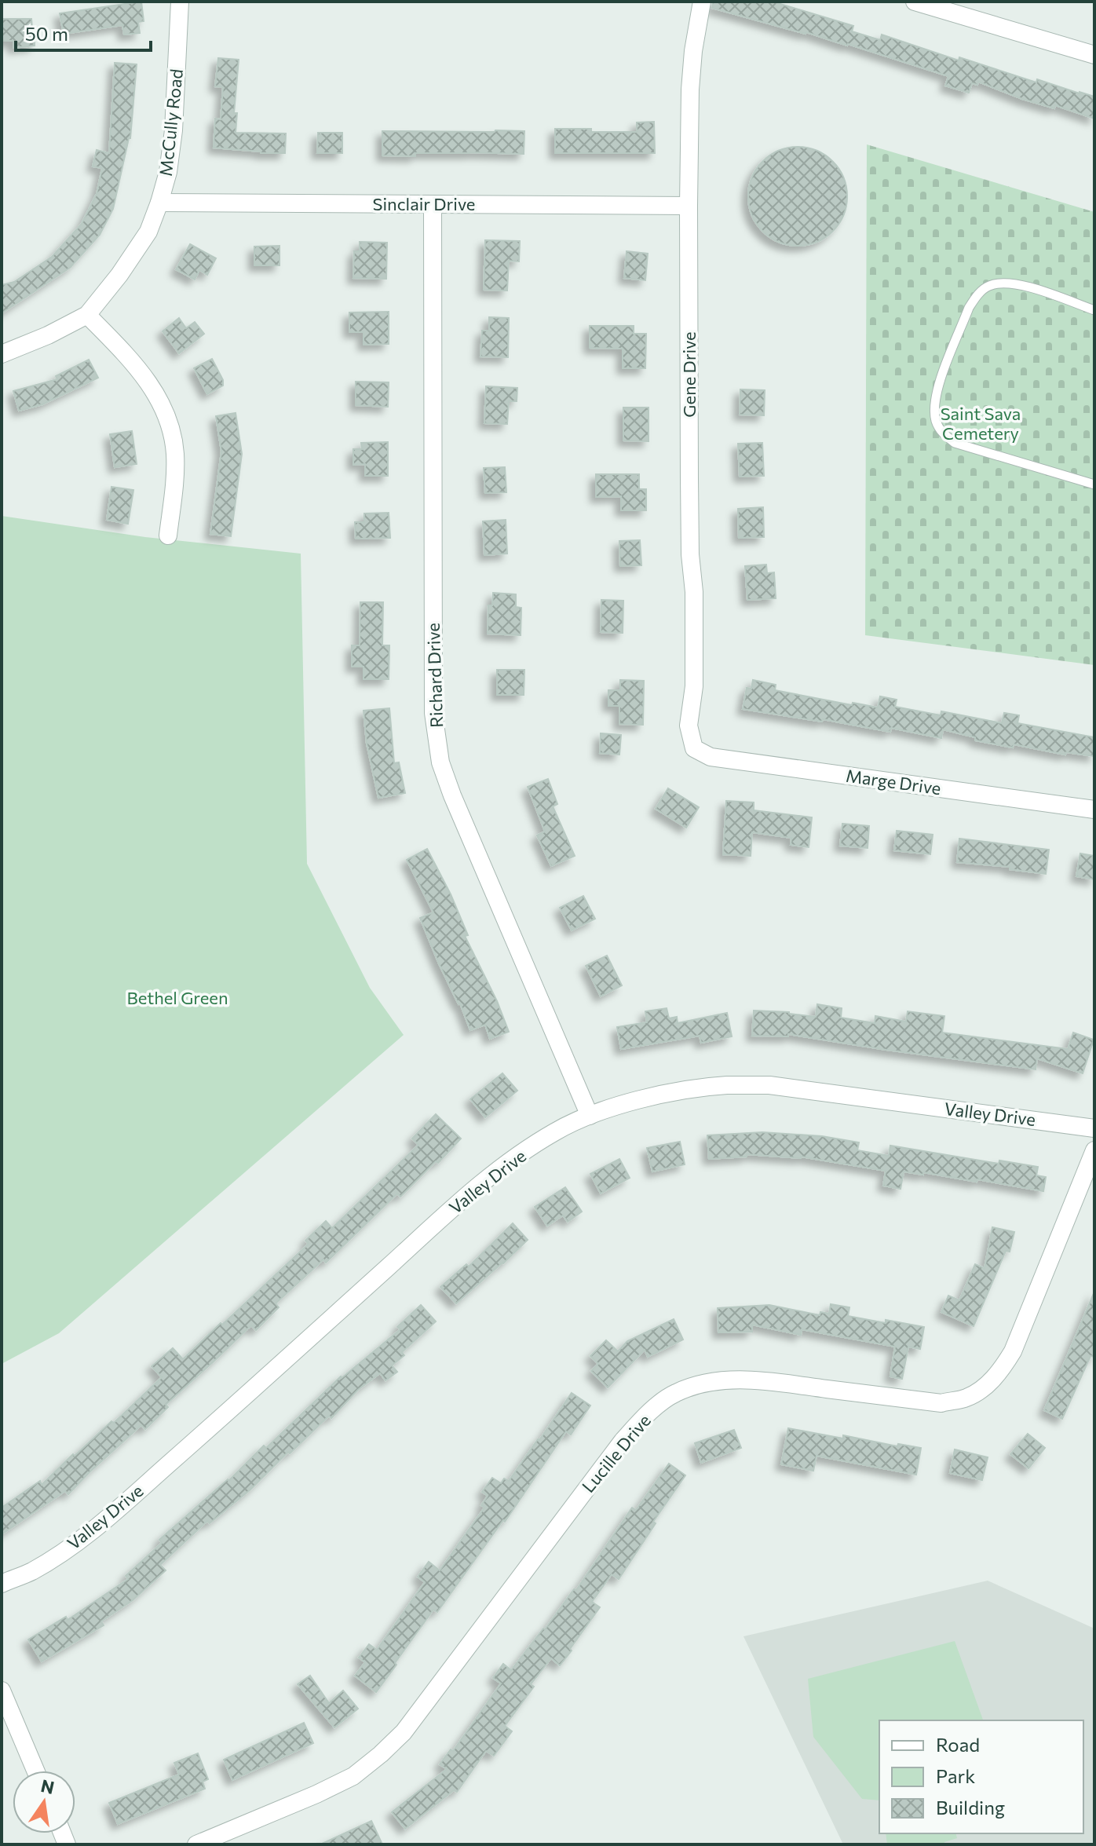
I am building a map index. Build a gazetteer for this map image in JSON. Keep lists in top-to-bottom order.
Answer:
{
  "streets": {
    "street": [
      "McCully Road",
      "Sinclair Drive",
      "Gene Drive",
      "Richard Drive",
      "Marge Drive",
      "Valley Drive",
      "Lucille Drive"
    ]
  },
  "crossings": [
    ["McCully Road", "Sinclair Drive"],
    ["Sinclair Drive", "Gene Drive"],
    ["Sinclair Drive", "Richard Drive"],
    ["Gene Drive", "Marge Drive"],
    ["Richard Drive", "Valley Drive"]
  ],
  "parks": ["Saint Sava Cemetery", "Bethel Green"],
  "legend": ["Road", "Park", "Building"],
  "scale_bar": "50 m",
  "north": "top"
}
